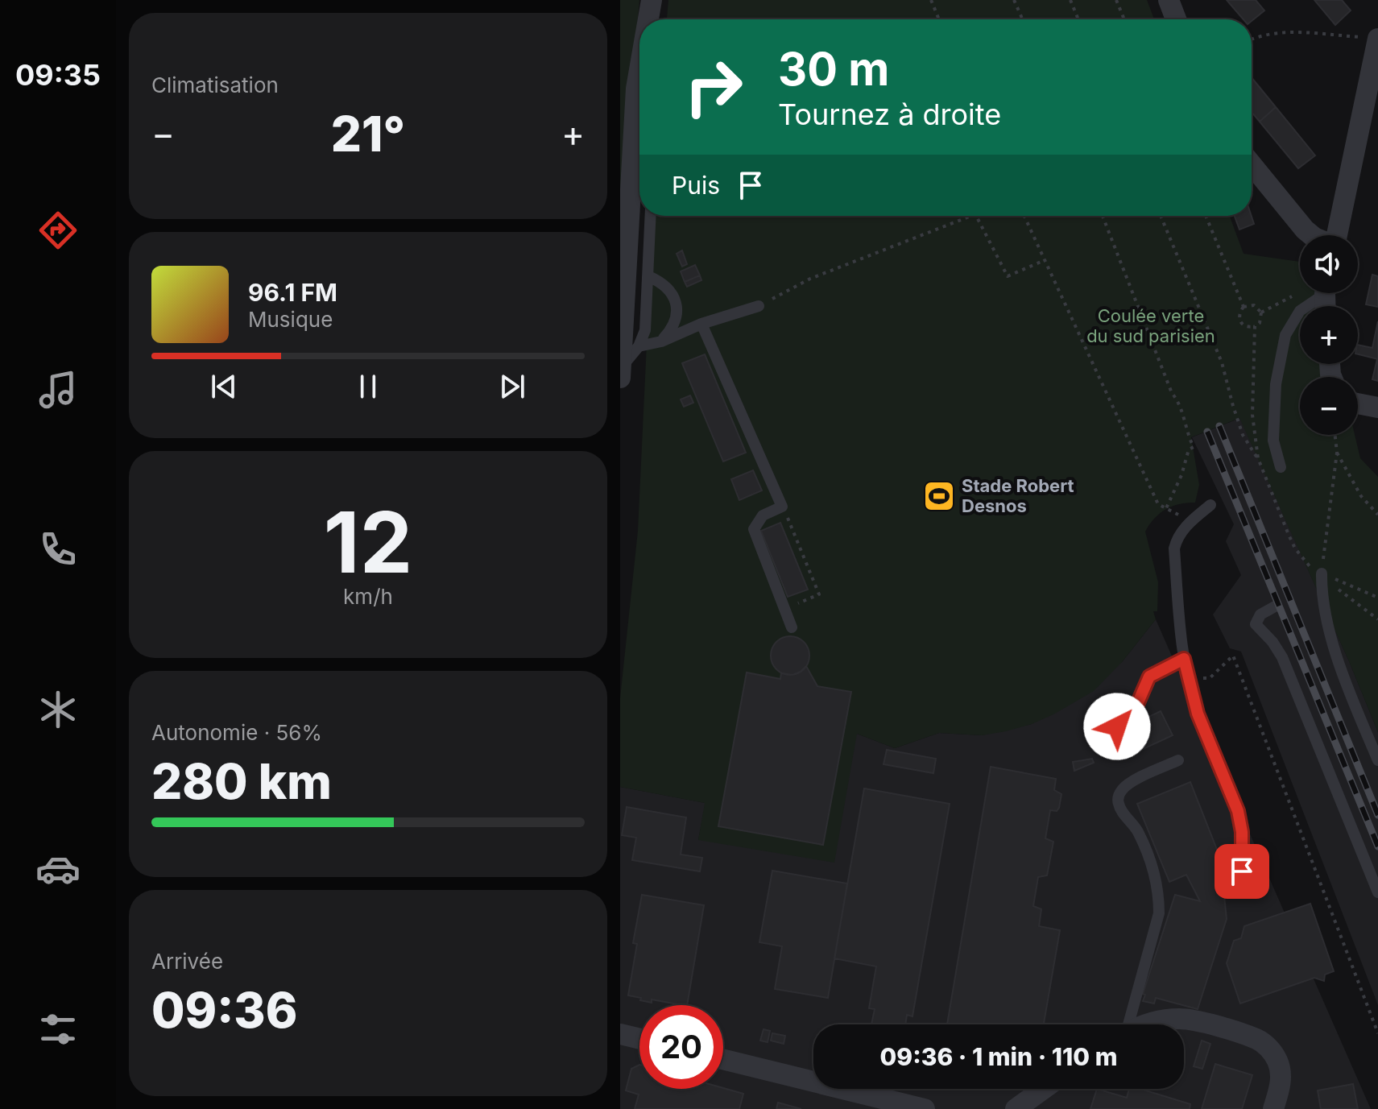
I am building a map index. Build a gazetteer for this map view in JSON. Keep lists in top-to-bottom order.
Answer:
{
  "parks": ["Coulée verte du sud parisien"],
  "places": {
    "sports": ["Stade Robert Desnos"]
  },
  "page": {
    "tabs": "09:35",
    "tile": [
      "Climatisation",
      ["12", "km/h"],
      ["Autonomie · 56%", "280 km"],
      ["Arrivée", "09:36"]
    ],
    "turn": ["30 m", "Tournez à droite"],
    "heat": ["−", "21°", "+"],
    "then": "Puis",
    "map_buttons": ["+", "−"],
    "song": ["96.1 FM", "Musique"],
    "limit": "20",
    "trip": "09:36 · 1 min · 110 m"
  }
}
